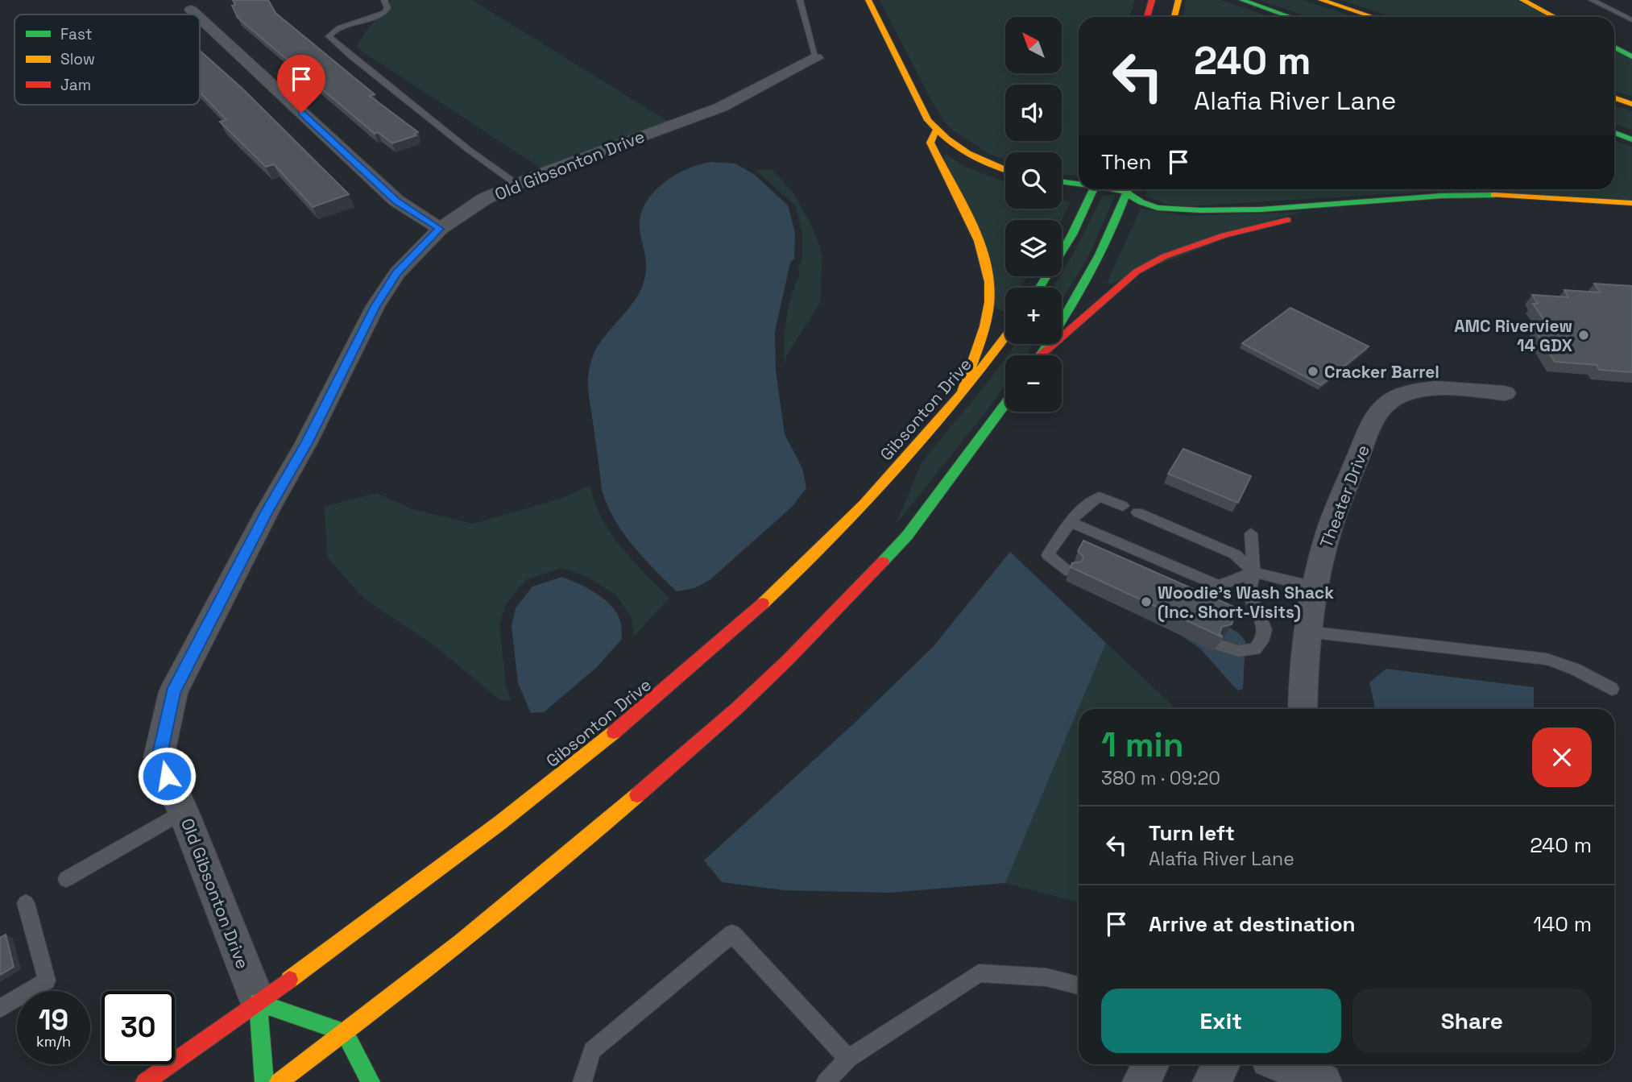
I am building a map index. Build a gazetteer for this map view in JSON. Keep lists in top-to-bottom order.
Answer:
{
  "streets": {
    "main road": ["Gibsonton Drive"],
    "street": ["Old Gibsonton Drive", "Theater Drive"]
  },
  "crossings": [
    ["Old Gibsonton Drive", "Gibsonton Drive"]
  ],
  "places": ["AMC Riverview 14 GDX", "Cracker Barrel", "Woodie's Wash Shack (Inc. Short-Visits)"],
  "legend": ["Fast", "Slow", "Jam"],
  "north": "top left",
  "page": {
    "map_buttons": ["+", "−"],
    "turn": ["240 m", "Alafia River Lane"],
    "then": "Then",
    "heading": ["1 min", "380 m · 09:20"],
    "list": [
      {
        "name": "Turn left",
        "note": "Alafia River Lane",
        "value": "240 m"
      },
      {
        "name": "Arrive at destination",
        "value": "140 m"
      }
    ],
    "buttons": ["Exit", "Share"],
    "speed": "19 km/h",
    "limit": "30"
  }
}
